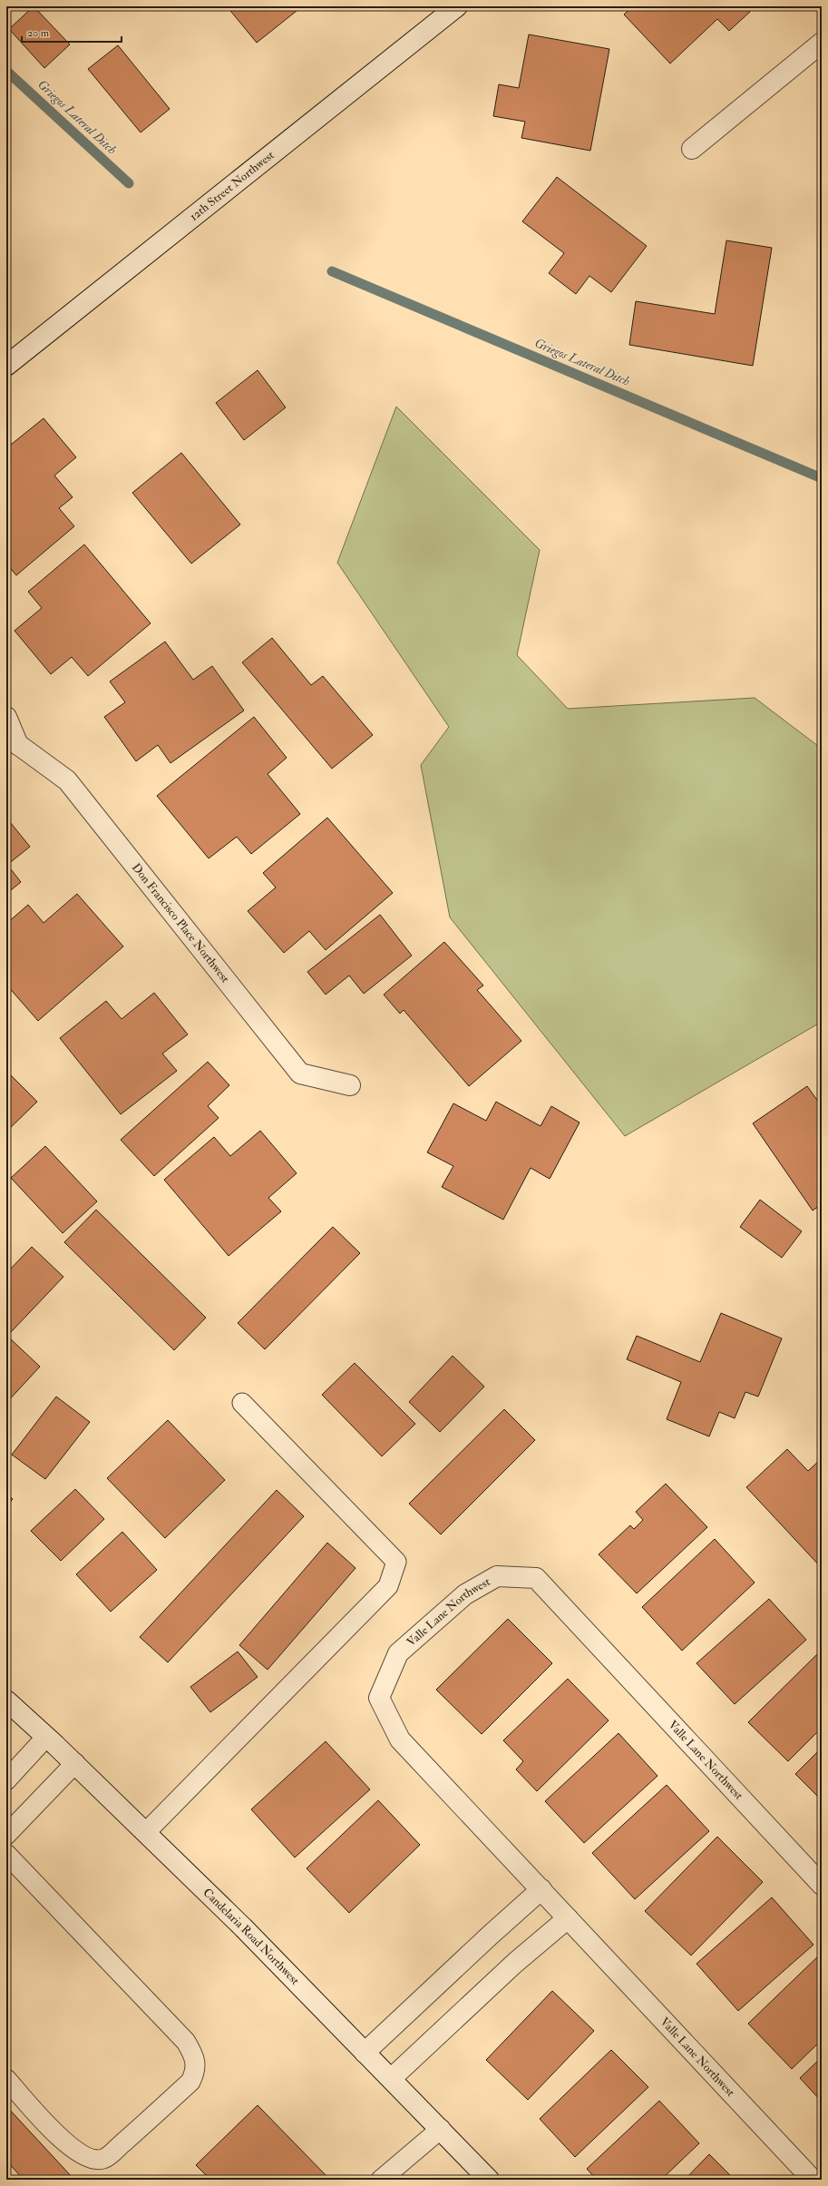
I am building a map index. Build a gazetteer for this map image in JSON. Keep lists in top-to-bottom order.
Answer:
{
  "streets": {
    "street": [
      "12th Street Northwest",
      "Don Francisco Place Northwest",
      "Valle Lane Northwest",
      "Candelaria Road Northwest"
    ]
  },
  "water": ["Griegos Lateral Ditch"],
  "scale_bar": "20 m"
}
